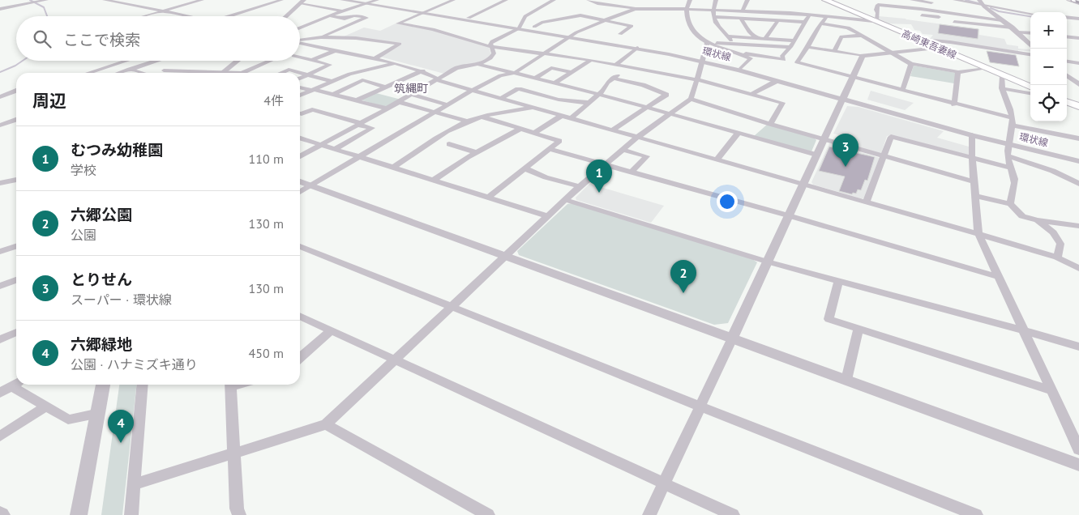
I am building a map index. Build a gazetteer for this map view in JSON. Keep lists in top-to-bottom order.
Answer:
{
  "streets": {
    "main road": ["高崎東吾妻線"],
    "street": ["環状線"]
  },
  "districts": ["筑縄町"],
  "page": {
    "map_buttons": ["+", "−"],
    "search": "ここで検索",
    "heading": ["周辺", "4件"],
    "list": [
      {
        "mark": "1",
        "name": "むつみ幼稚園",
        "note": "学校",
        "value": "110 m"
      },
      {
        "mark": "2",
        "name": "六郷公園",
        "note": "公園",
        "value": "130 m"
      },
      {
        "mark": "3",
        "name": "とりせん",
        "note": "スーパー · 環状線",
        "value": "130 m"
      },
      {
        "mark": "4",
        "name": "六郷緑地",
        "note": "公園 · ハナミズキ通り",
        "value": "450 m"
      }
    ],
    "pins": [
      "3",
      "1",
      "2",
      "4"
    ]
  }
}
